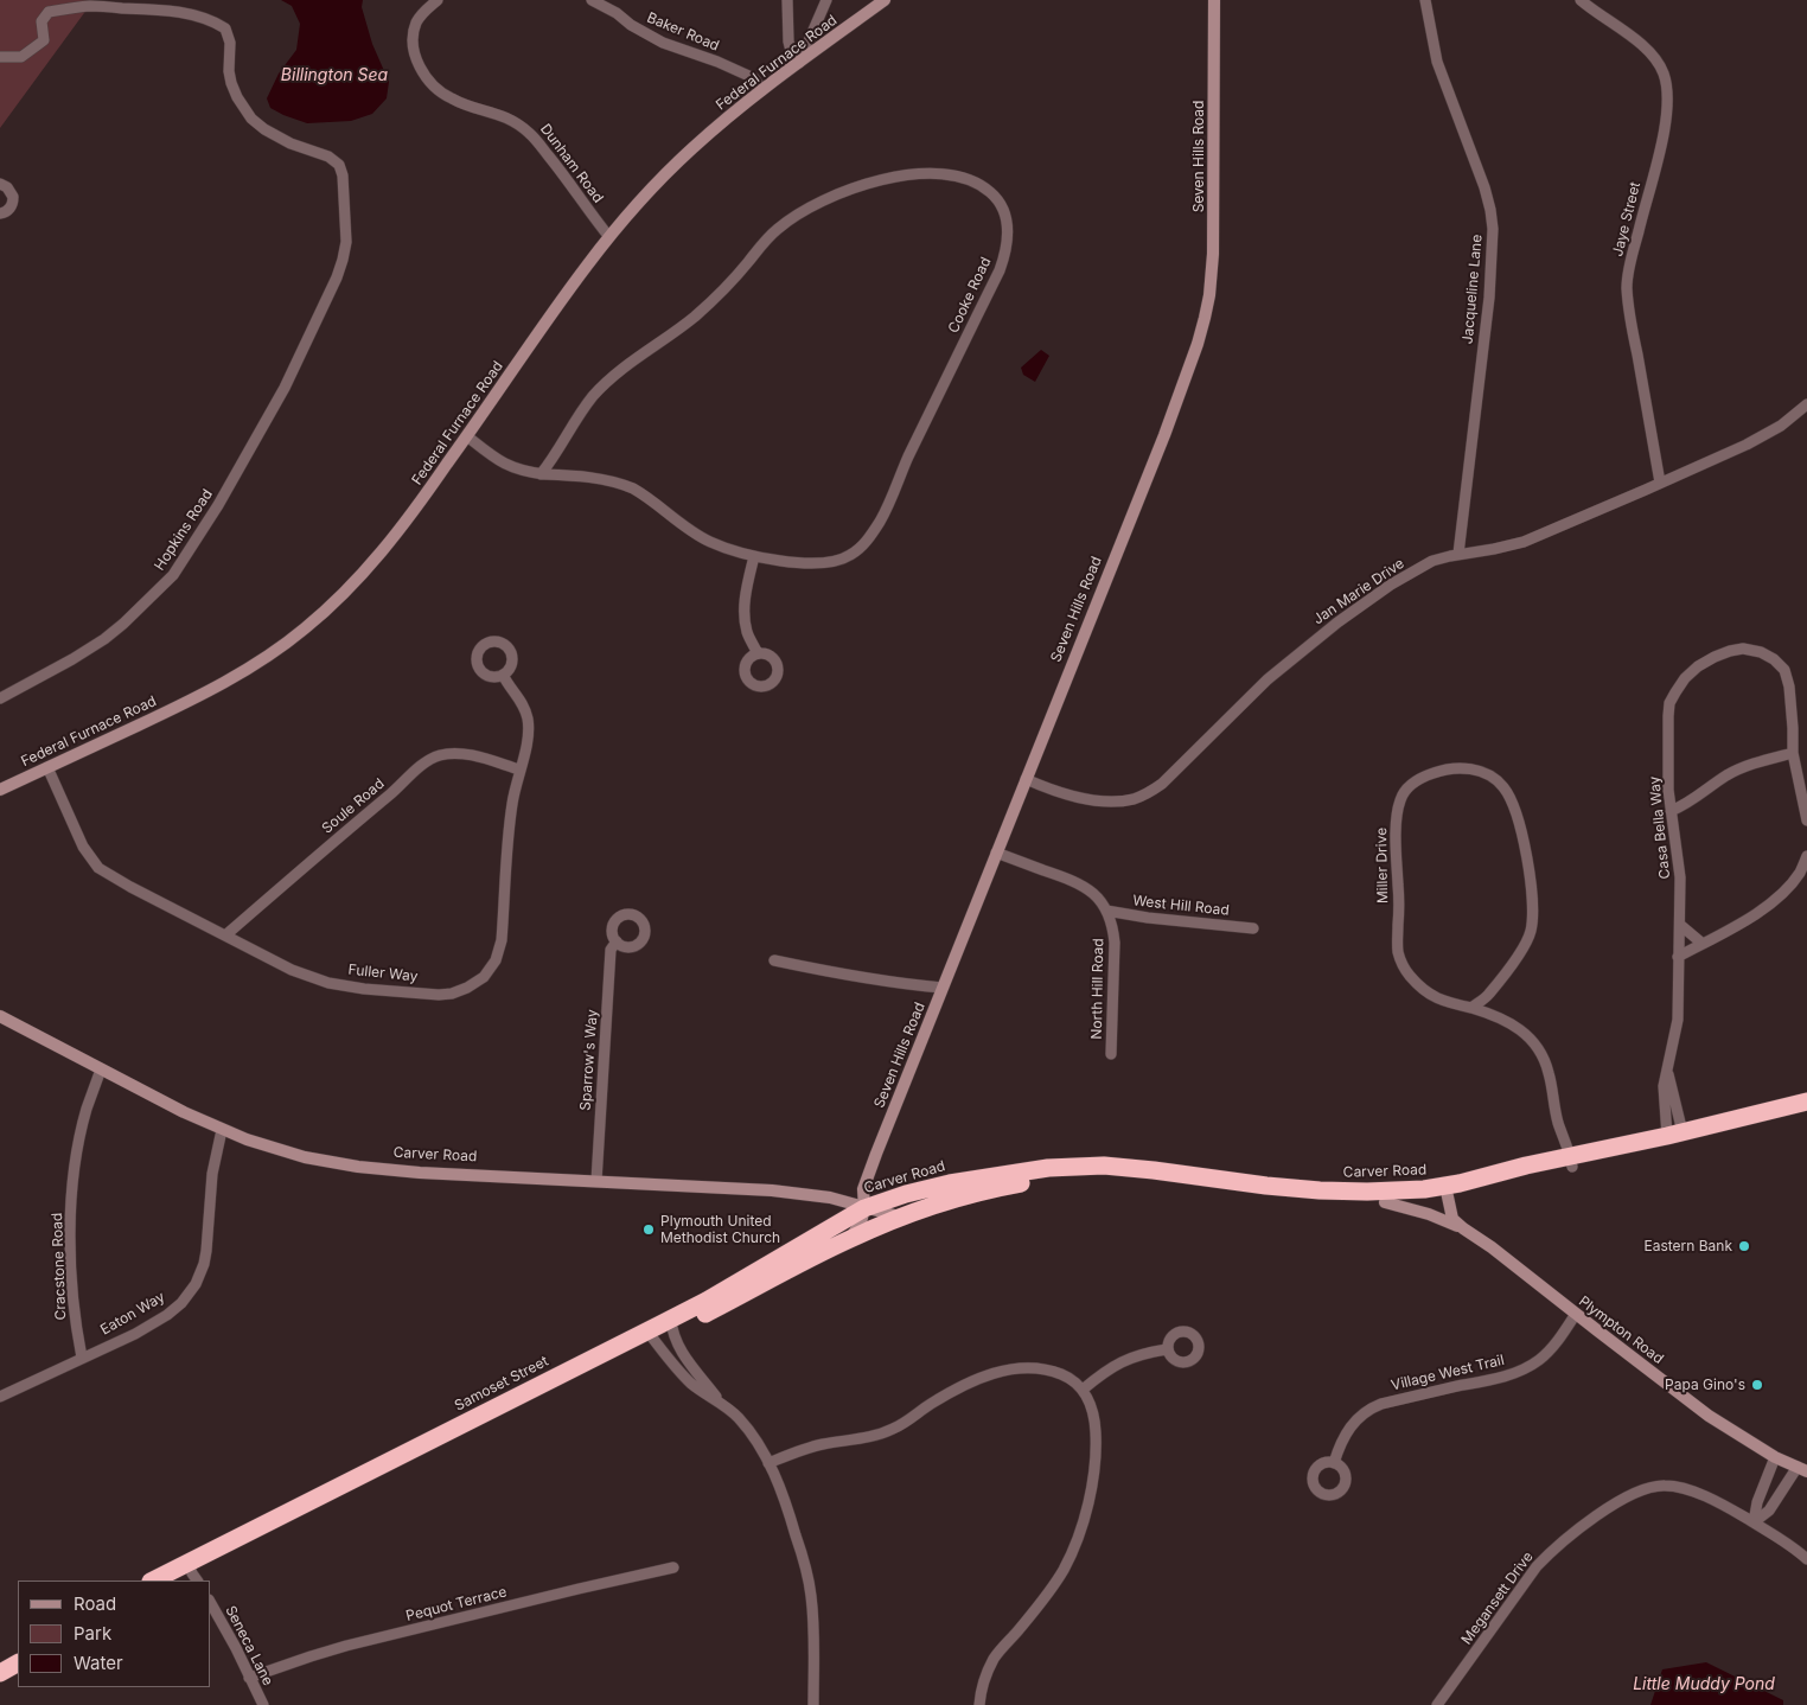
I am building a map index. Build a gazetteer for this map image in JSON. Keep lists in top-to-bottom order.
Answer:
{
  "streets": {
    "highway": ["Carver Road", "Samoset Street"],
    "street": [
      "Baker Road",
      "Federal Furnace Road",
      "Seven Hills Road",
      "Dunham Road",
      "Jaye Street",
      "Jacqueline Lane",
      "Cooke Road",
      "Hopkins Road",
      "Jan Marie Drive",
      "Soule Road",
      "Casa Bella Way",
      "Miller Drive",
      "West Hill Road",
      "Fuller Way",
      "North Hill Road",
      "Sparrow's Way",
      "Cracstone Road",
      "Eaton Way",
      "Plympton Road",
      "Village West Trail",
      "Megansett Drive",
      "Pequot Terrace",
      "Seneca Lane"
    ]
  },
  "crossings": [
    ["Baker Road", "Federal Furnace Road"],
    ["Federal Furnace Road", "Dunham Road"],
    ["Federal Furnace Road", "Cooke Road"],
    ["Federal Furnace Road", "Fuller Way"],
    ["Seven Hills Road", "Jan Marie Drive"],
    ["Seven Hills Road", "North Hill Road"],
    ["Seven Hills Road", "Carver Road"],
    ["Seven Hills Road", "Samoset Street"],
    ["Jaye Street", "Jan Marie Drive"],
    ["Jacqueline Lane", "Jan Marie Drive"],
    ["Soule Road", "Fuller Way"],
    ["Casa Bella Way", "Carver Road"],
    ["Miller Drive", "Carver Road"],
    ["West Hill Road", "North Hill Road"],
    ["Sparrow's Way", "Carver Road"],
    ["Carver Road", "Cracstone Road"],
    ["Carver Road", "Eaton Way"],
    ["Carver Road", "Plympton Road"],
    ["Carver Road", "Samoset Street"],
    ["Cracstone Road", "Eaton Way"],
    ["Plympton Road", "Village West Trail"],
    ["Pequot Terrace", "Seneca Lane"]
  ],
  "water": ["Billington Sea", "Little Muddy Pond"],
  "places": ["Plymouth United Methodist Church", "Eastern Bank", "Papa Gino's"],
  "legend": ["Road", "Park", "Water"]
}
